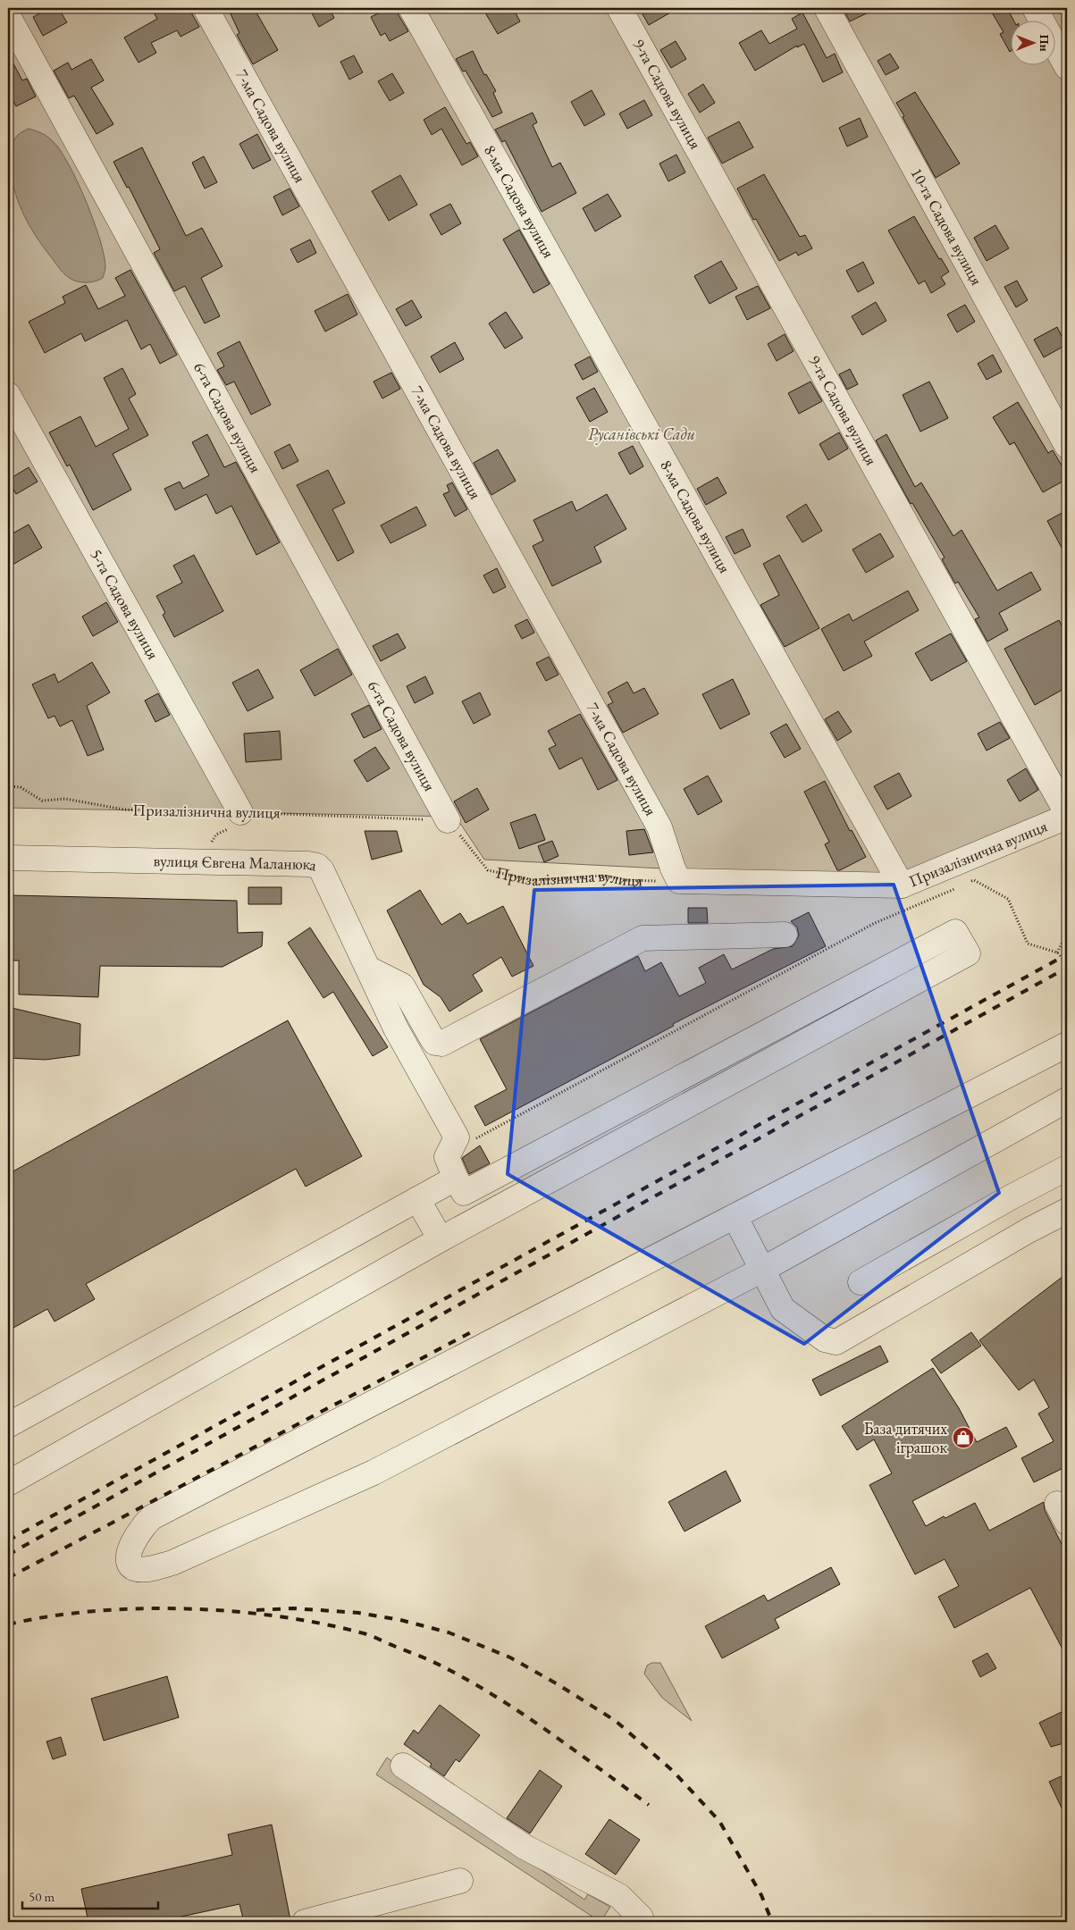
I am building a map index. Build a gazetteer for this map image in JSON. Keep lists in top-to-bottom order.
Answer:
{
  "streets": {
    "street": [
      "9-та Садова вулиця",
      "7-ма Садова вулиця",
      "8-ма Садова вулиця",
      "10-та Садова вулиця",
      "6-та Садова вулиця",
      "5-та Садова вулиця",
      "Призалізнична вулиця",
      "вулиця Євгена Маланюка"
    ]
  },
  "crossings": [
    ["7-ма Садова вулиця", "Призалізнична вулиця"],
    ["8-ма Садова вулиця", "Призалізнична вулиця"],
    ["6-та Садова вулиця", "Призалізнична вулиця"],
    ["5-та Садова вулиця", "Призалізнична вулиця"]
  ],
  "parks": ["Русанівські Сади"],
  "places": {
    "shop": ["База дитячих іграшок"]
  },
  "scale_bar": "50 m",
  "north": "right"
}
